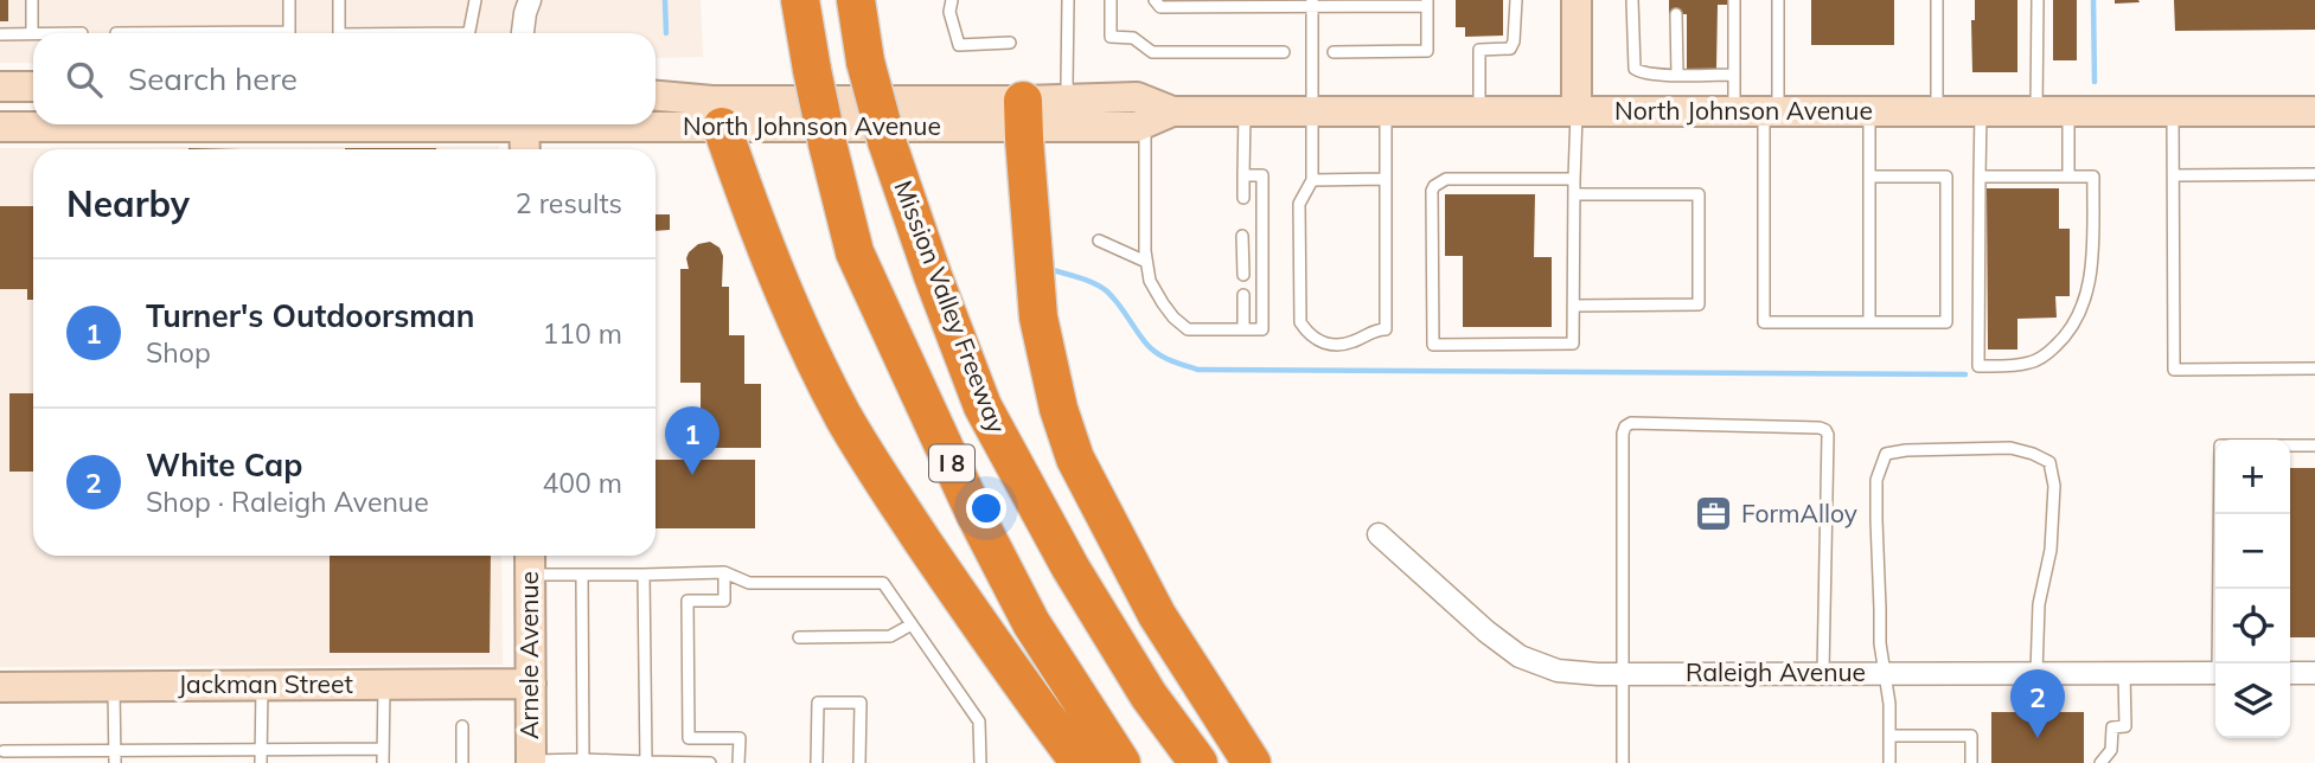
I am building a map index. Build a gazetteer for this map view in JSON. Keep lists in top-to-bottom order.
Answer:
{
  "streets": {
    "highway": ["Mission Valley Freeway", "I 8"],
    "main road": ["North Johnson Avenue", "Arnele Avenue", "Jackman Street"],
    "street": ["Raleigh Avenue"]
  },
  "crossings": [
    ["Arnele Avenue", "Jackman Street"]
  ],
  "places": {
    "office": ["FormAlloy"]
  },
  "page": {
    "search": "Search here",
    "heading": ["Nearby", "2 results"],
    "list": [
      {
        "mark": "1",
        "name": "Turner's Outdoorsman",
        "note": "Shop",
        "value": "110 m"
      },
      {
        "mark": "2",
        "name": "White Cap",
        "note": "Shop · Raleigh Avenue",
        "value": "400 m"
      }
    ],
    "pins": ["1", "2"],
    "map_buttons": ["+", "−"]
  }
}
